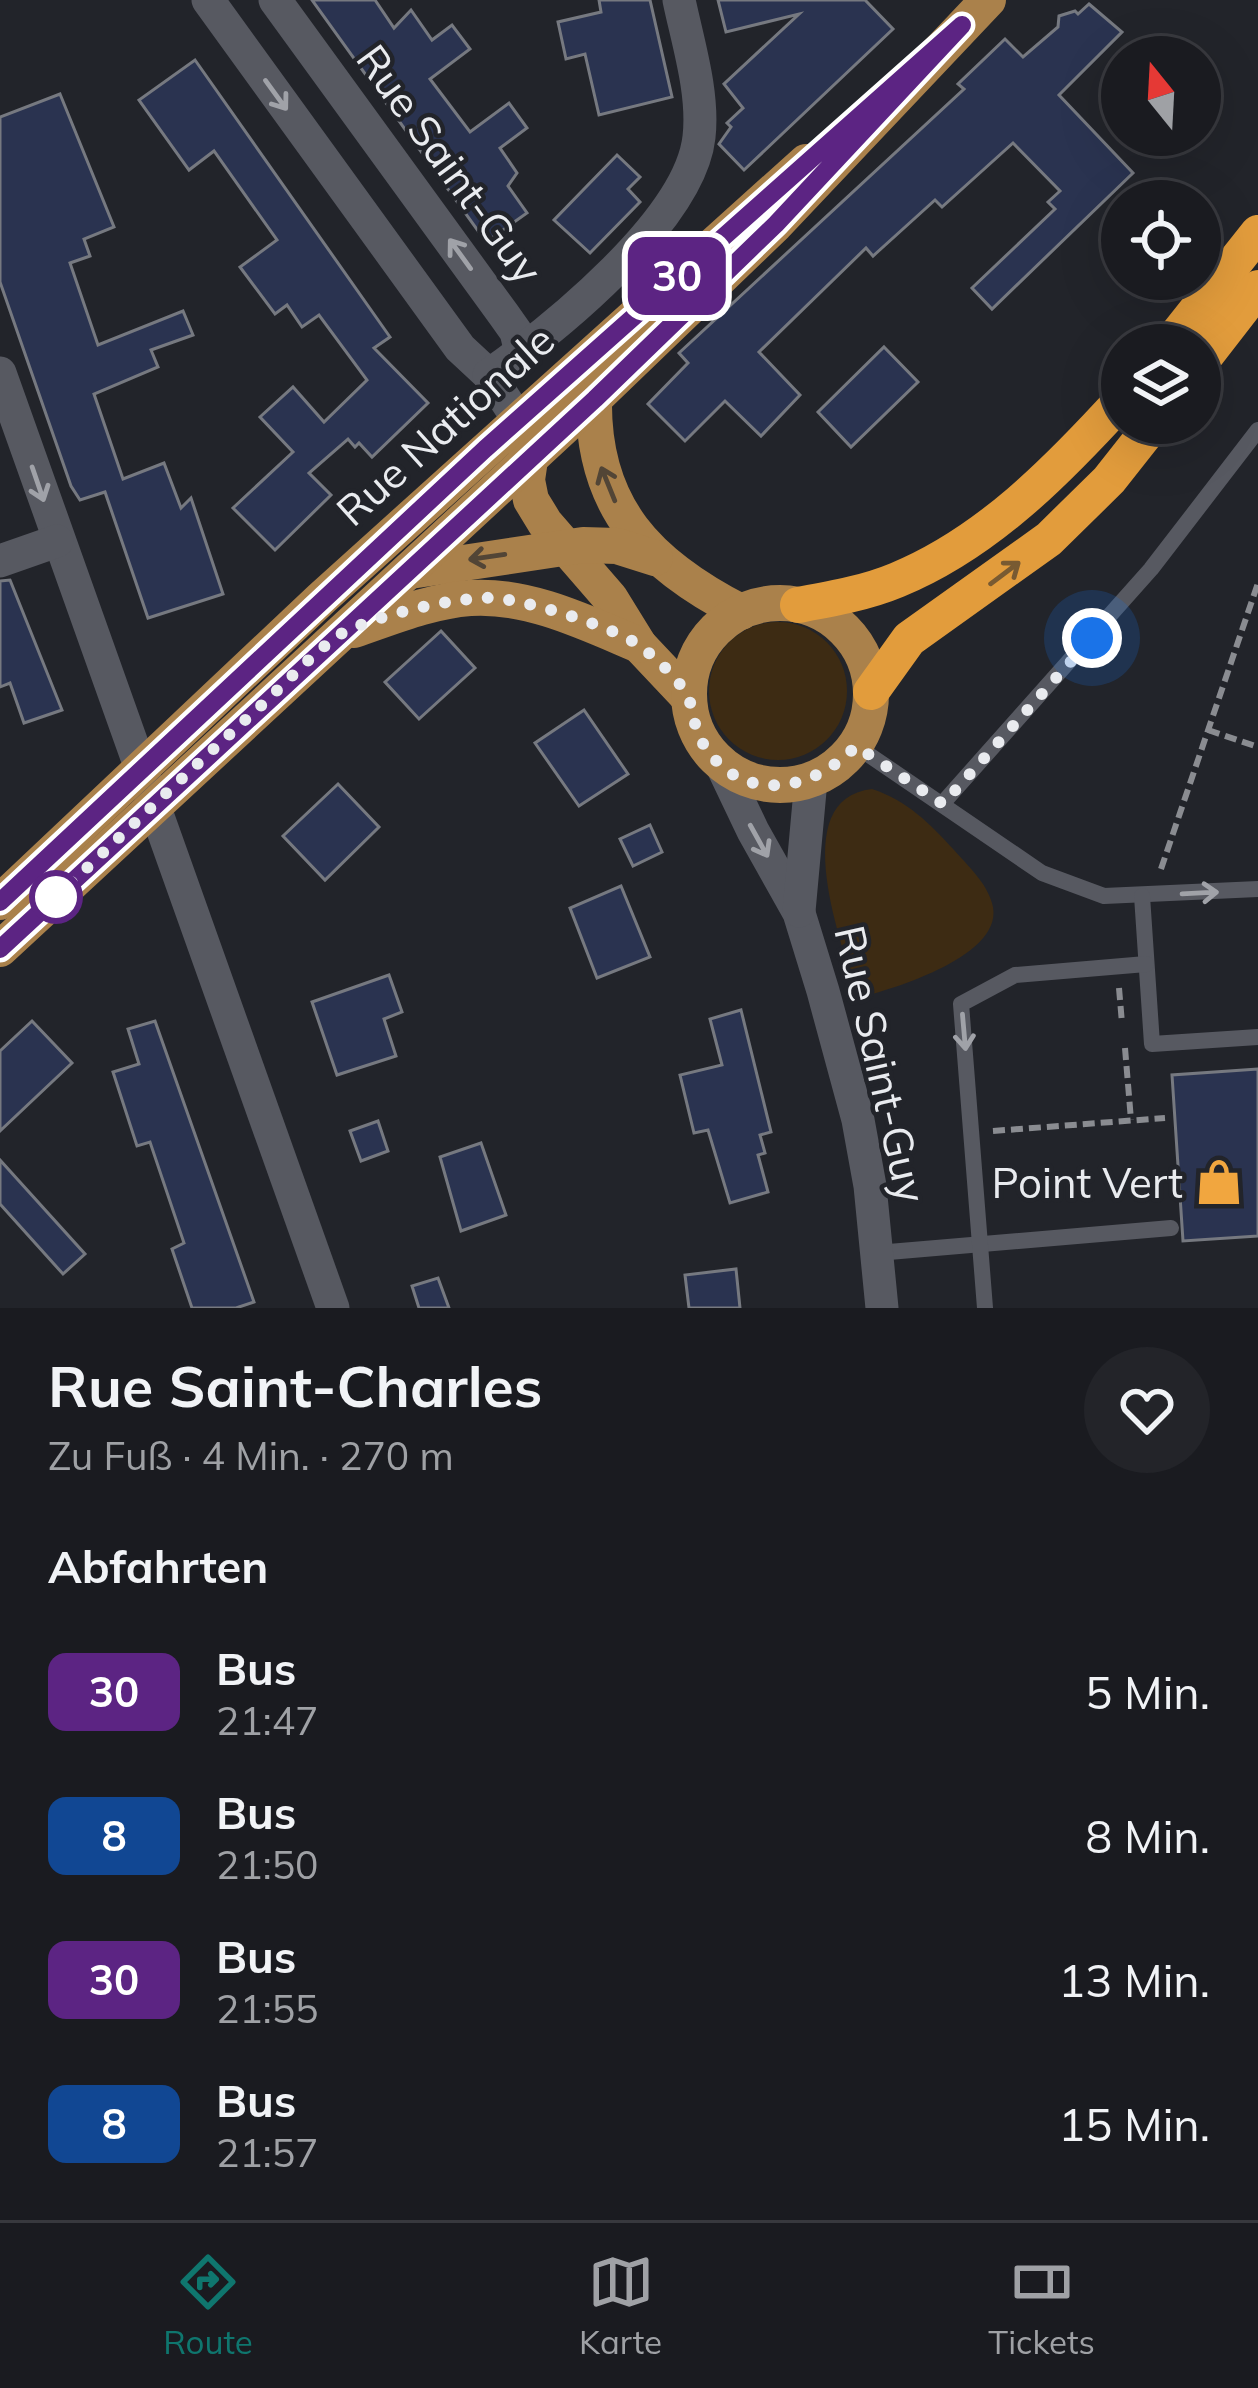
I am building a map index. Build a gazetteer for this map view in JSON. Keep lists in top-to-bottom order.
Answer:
{
  "streets": {
    "main road": ["Rue Nationale"],
    "street": ["Rue Saint-Guy"]
  },
  "places": {
    "shop": ["Point Vert"]
  },
  "lines": ["bus line 30"],
  "north": "top",
  "page": {
    "on_map": "30",
    "heading": [
      ["Rue Saint-Charles", "Zu Fuß · 4 Min. · 270 m"],
      "Abfahrten"
    ],
    "list": [
      {
        "mark": "30",
        "name": "Bus",
        "note": "21:47",
        "value": "5 Min."
      },
      {
        "mark": "8",
        "name": "Bus",
        "note": "21:50",
        "value": "8 Min."
      },
      {
        "mark": "30",
        "name": "Bus",
        "note": "21:55",
        "value": "13 Min."
      },
      {
        "mark": "8",
        "name": "Bus",
        "note": "21:57",
        "value": "15 Min."
      }
    ],
    "tabs": ["Route", "Karte", "Tickets"]
  }
}
